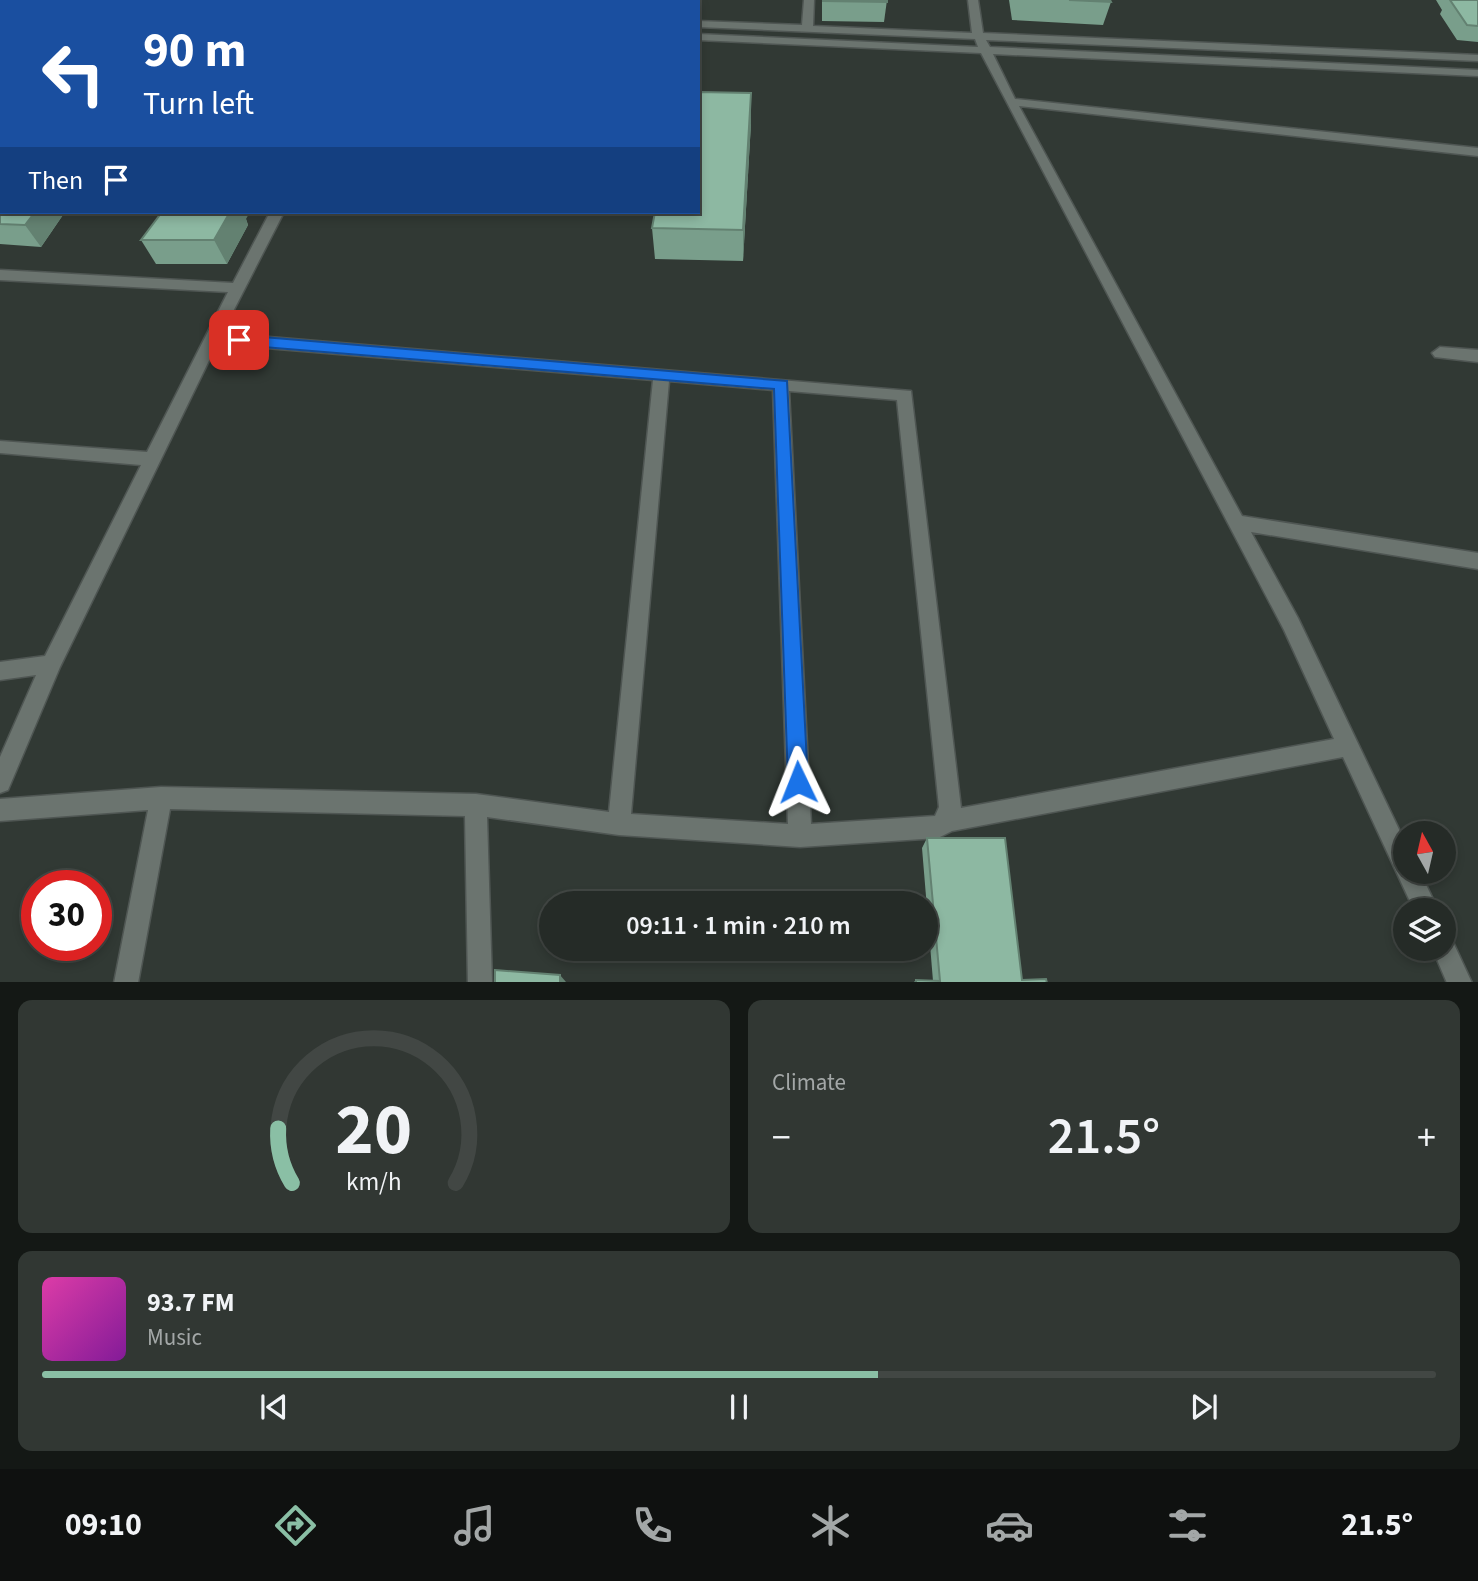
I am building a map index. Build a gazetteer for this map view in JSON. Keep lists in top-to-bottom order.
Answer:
{
  "north": "top",
  "page": {
    "turn": ["90 m", "Turn left"],
    "then": "Then",
    "limit": "30",
    "trip": "09:11 · 1 min · 210 m",
    "tile": "Climate",
    "heat": ["−", "21.5°", "+"],
    "song": ["93.7 FM", "Music"],
    "tabs": ["09:10", "21.5°"],
    "gauge": ["20", "km/h"]
  }
}
